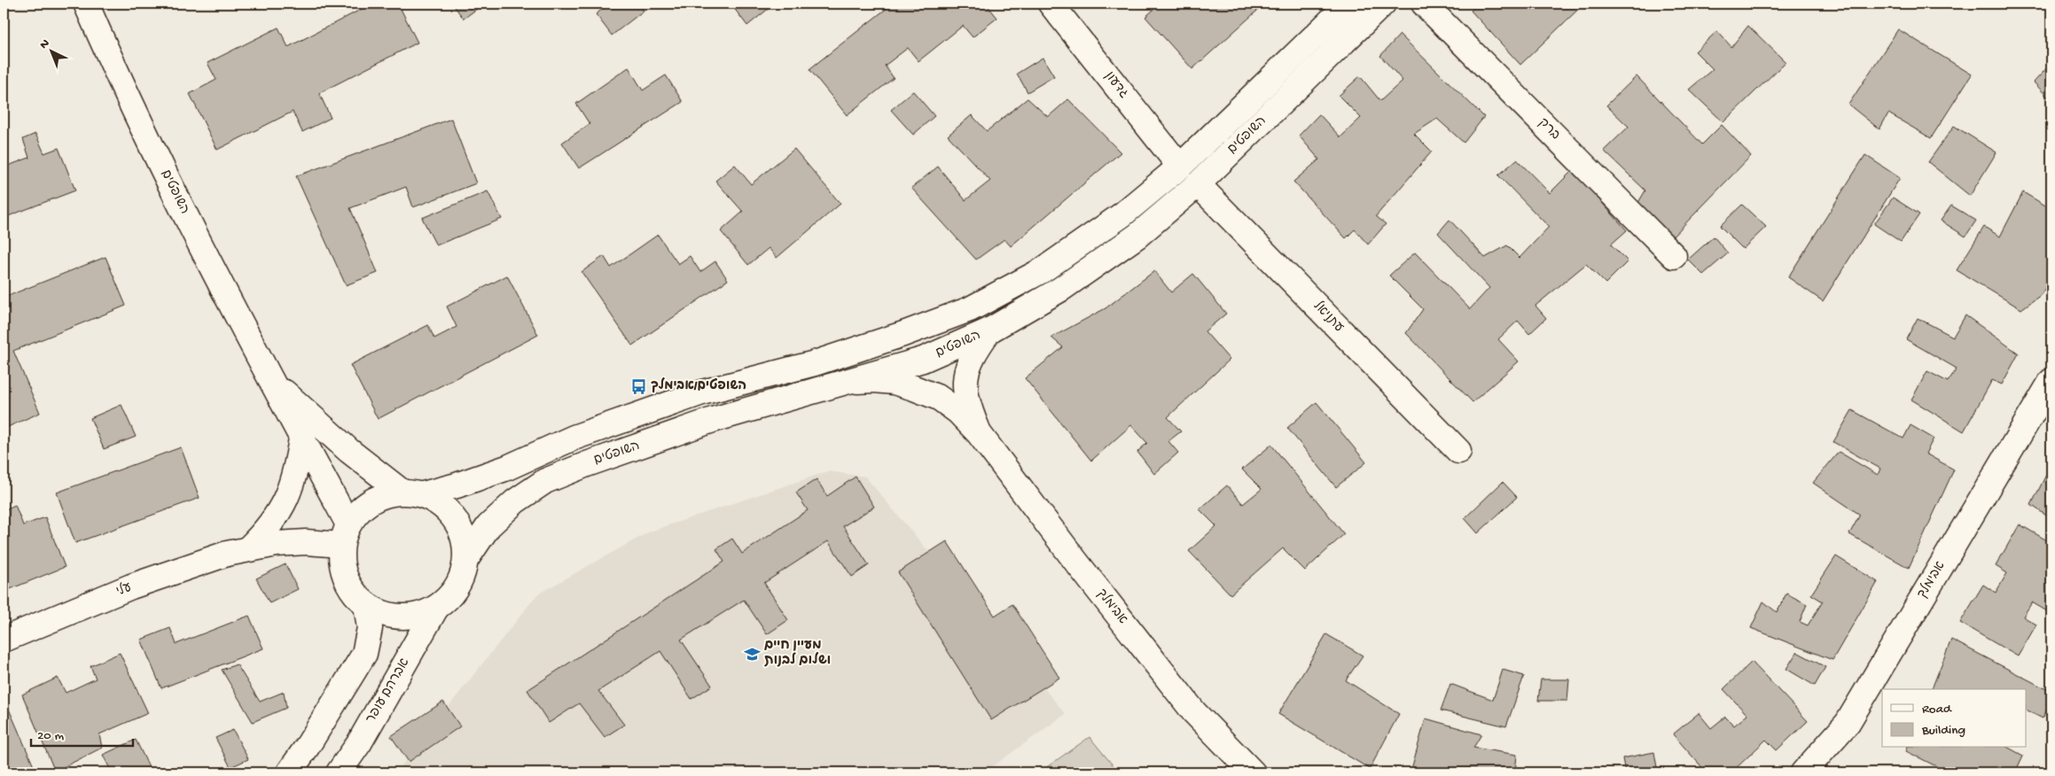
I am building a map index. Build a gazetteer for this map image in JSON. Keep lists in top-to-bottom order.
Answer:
{
  "streets": {
    "street": [
      "גדעון",
      "ברק",
      "השופטים",
      "עתניאל",
      "אבימלך",
      "עלי",
      "אברהם עופר"
    ]
  },
  "crossings": [
    ["גדעון", "השופטים"],
    ["השופטים", "עתניאל"],
    ["השופטים", "אבימלך"],
    ["השופטים", "עלי"],
    ["השופטים", "אברהם עופר"],
    ["עלי", "אברהם עופר"]
  ],
  "places": {
    "bus stop": ["השופטים/אבימלך"],
    "school or university": ["מעיין חיים ושלום לבנות"]
  },
  "legend": ["Road", "Building"],
  "scale_bar": "20 m",
  "north": "top left"
}
